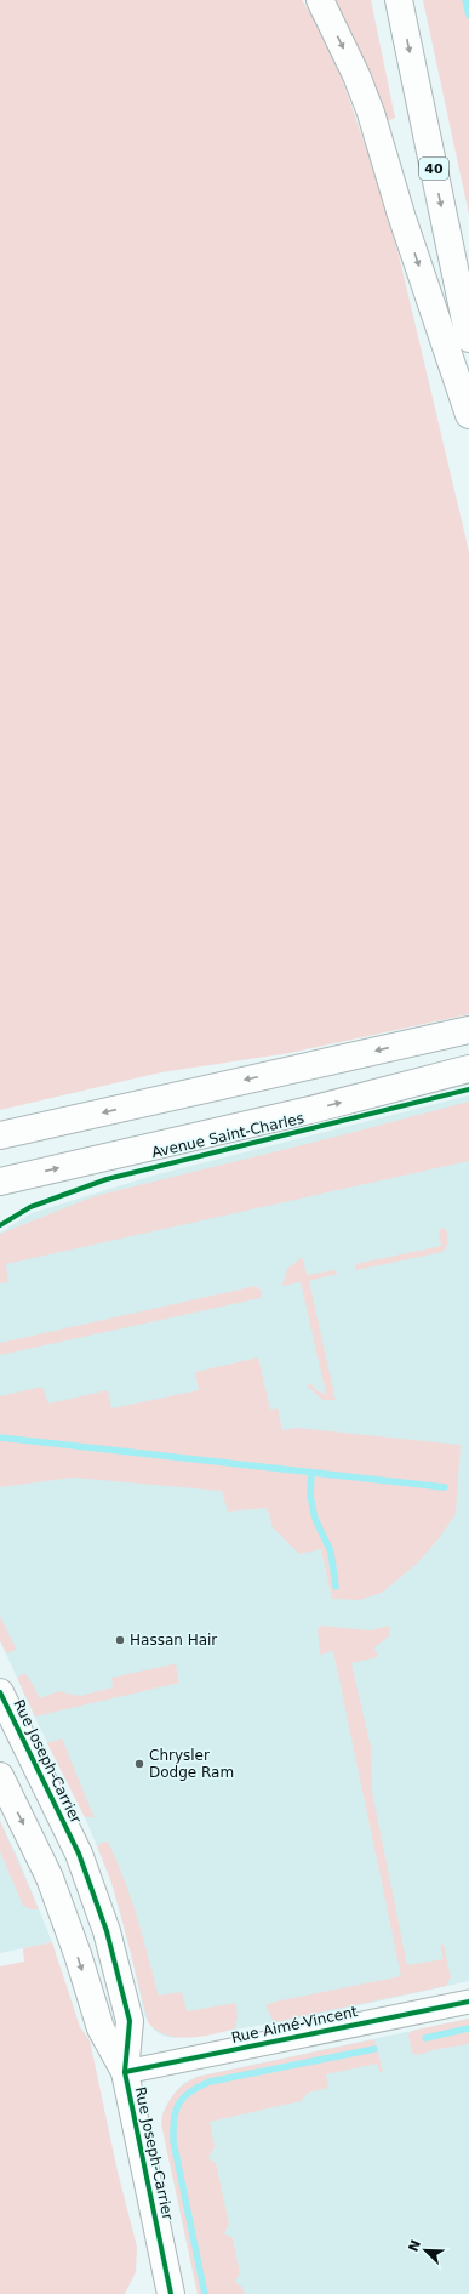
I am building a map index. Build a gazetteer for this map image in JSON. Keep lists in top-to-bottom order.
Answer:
{
  "streets": {
    "main road": ["40", "Avenue Saint-Charles", "Rue Joseph-Carrier"],
    "street": ["Rue Aimé-Vincent"]
  },
  "crossings": [
    ["Rue Joseph-Carrier", "Rue Aimé-Vincent"]
  ],
  "places": ["Hassan Hair", "Chrysler Dodge Ram"],
  "north": "top left"
}
